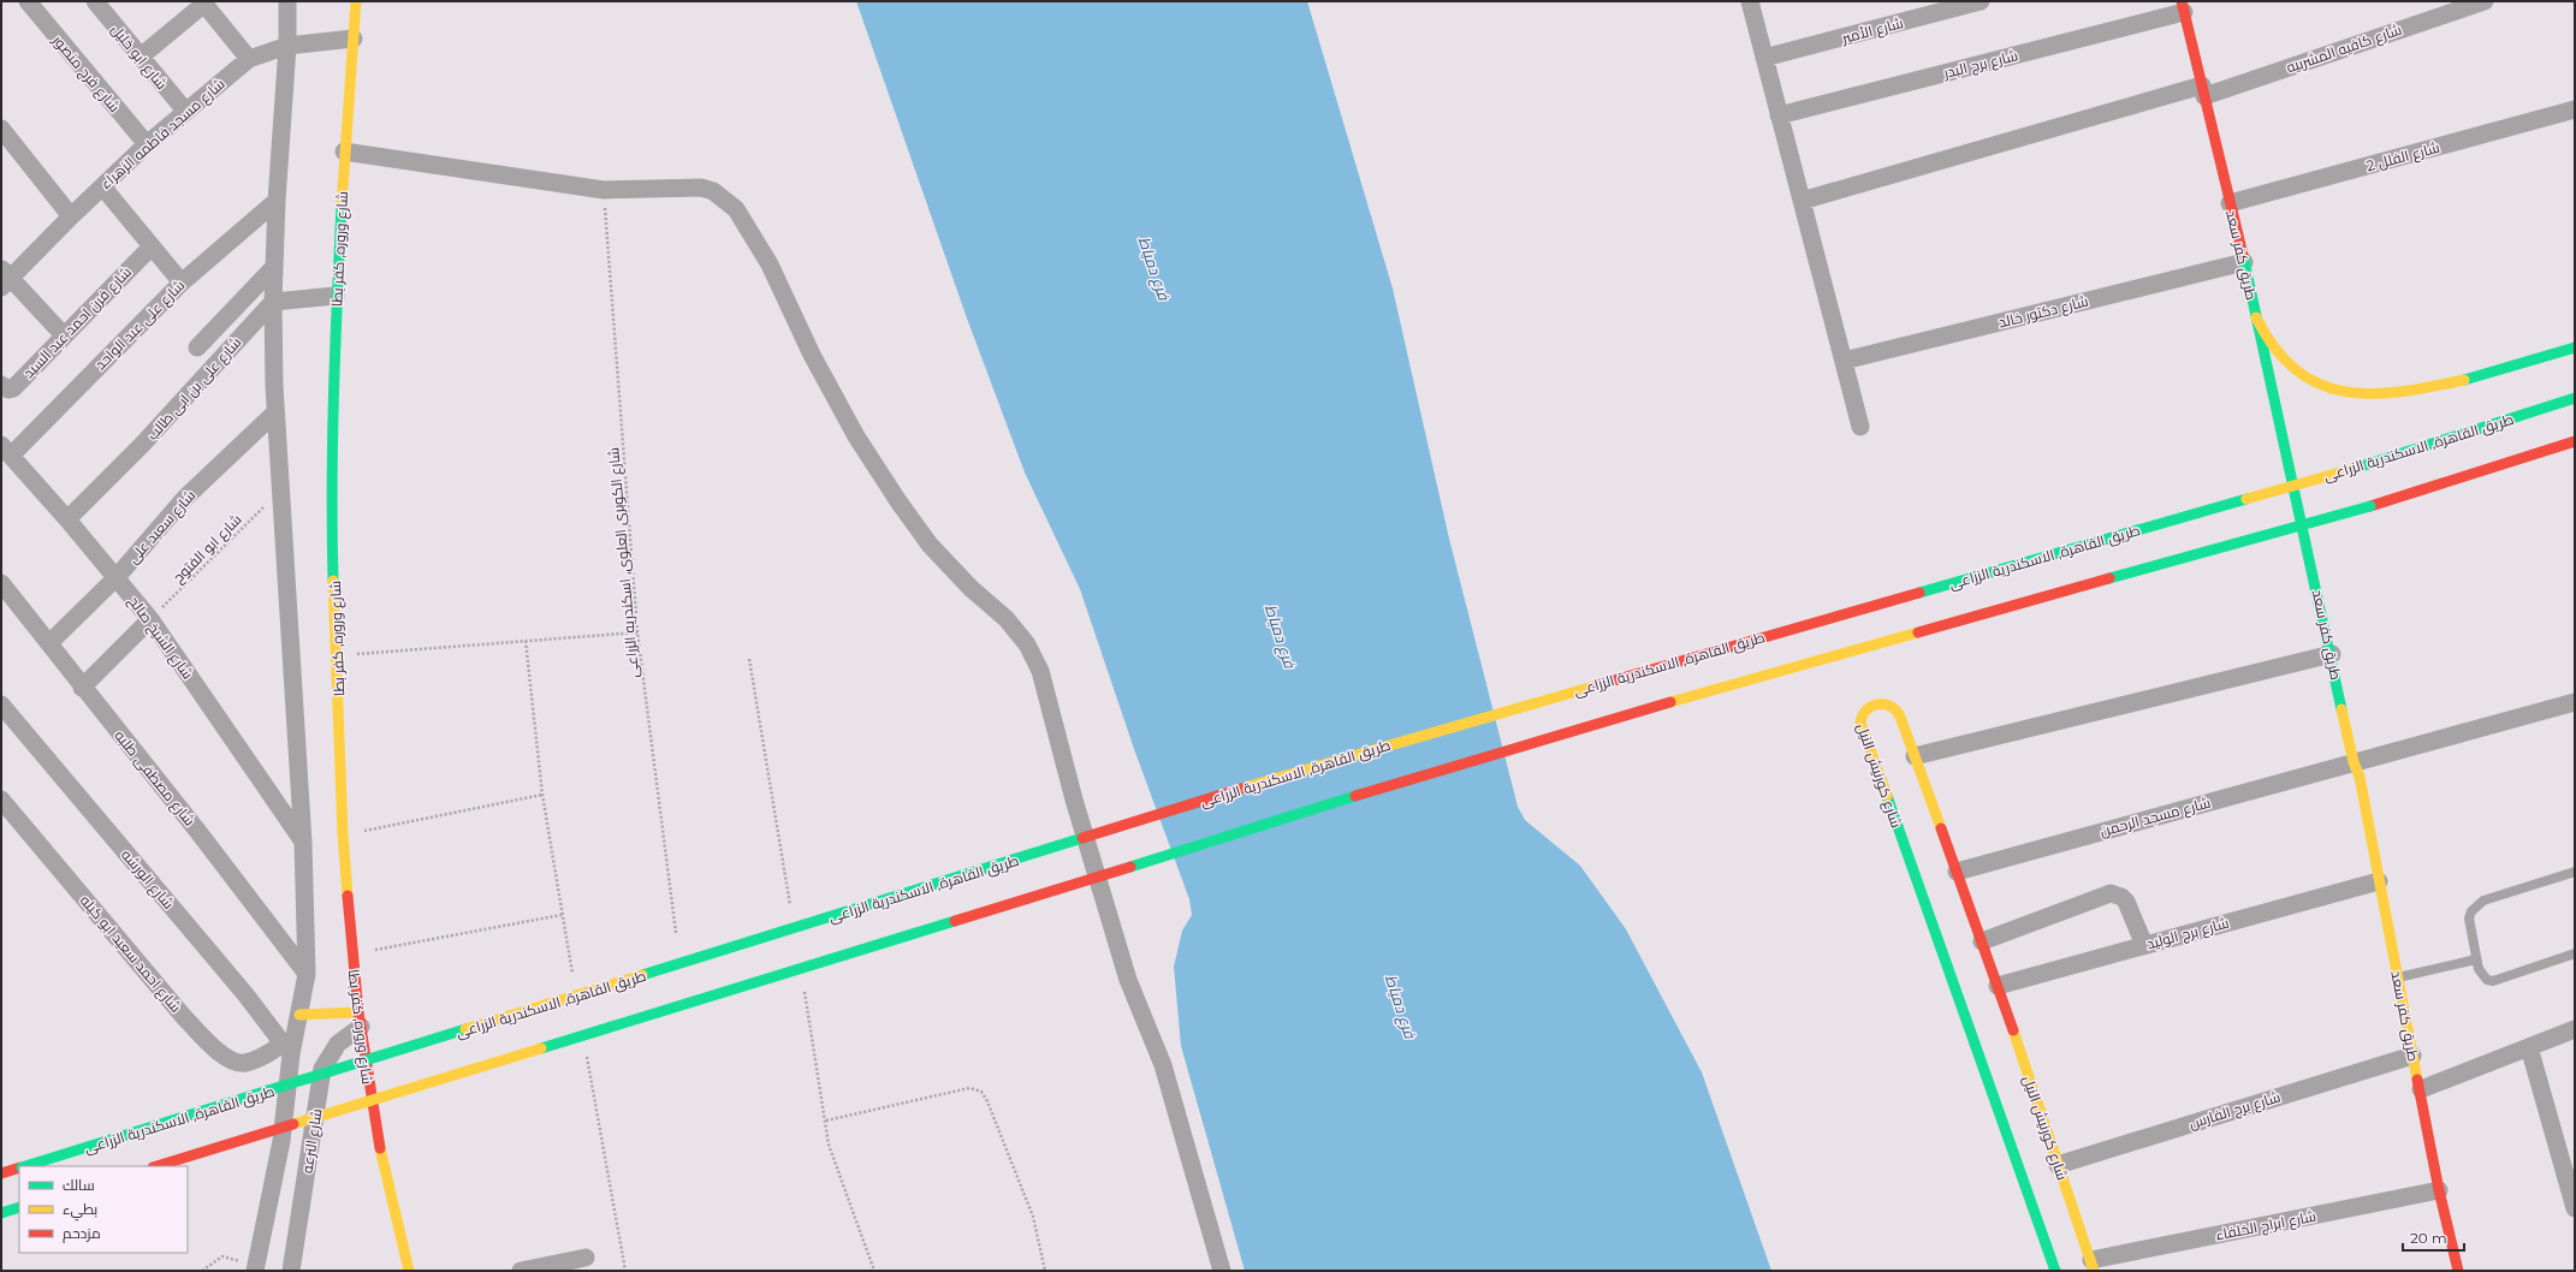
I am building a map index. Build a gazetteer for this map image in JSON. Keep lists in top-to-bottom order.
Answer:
{
  "streets": {
    "main road": [
      "شارع وروره, كفر بطا",
      "طريق كفر سعد",
      "طريق القاهرة, الاسكندرية الزراعى",
      "شارع كورنيش النيل"
    ],
    "street": [
      "شارع الأمير",
      "شارع كافيه المشربيه",
      "شارع ابو خليل",
      "شارع برج البدر",
      "شارع فرج منصور",
      "شارع مسجد فاطمه الزهراء",
      "شارع الفلل 2",
      "شارع دكتور خالد",
      "شارع فرن احمد عبد السيد",
      "شارع على عبد الواحد",
      "شارع على بن ابى طالب",
      "شارع سعيد على",
      "شارع الشيخ صالح",
      "شارع مصطفى طلبه",
      "شارع مسجد الرحمن",
      "شارع الورشه",
      "شارع برج الوليد",
      "شارع احمد سعيد ابو كيله",
      "شارع برج الفارس",
      "شارع الترعه",
      "شارع ابراج الخلفاء"
    ],
    "path": ["شارع ابو الفتوح", "شارع الكوبرى العلوى, اسكندريه الزراعى"]
  },
  "crossings": [
    ["شارع كافيه المشربيه", "طريق كفر سعد"],
    ["شارع ابو خليل", "شارع مسجد فاطمه الزهراء"],
    ["شارع برج البدر", "طريق كفر سعد"],
    ["شارع فرج منصور", "شارع مسجد فاطمه الزهراء"],
    ["شارع مسجد فاطمه الزهراء", "شارع وروره, كفر بطا"],
    ["شارع مسجد فاطمه الزهراء", "شارع الترعه"],
    ["شارع الفلل 2", "طريق كفر سعد"],
    ["شارع وروره, كفر بطا", "شارع الترعه"],
    ["طريق كفر سعد", "شارع دكتور خالد"],
    ["طريق كفر سعد", "شارع مسجد الرحمن"],
    ["طريق كفر سعد", "شارع برج الوليد"],
    ["طريق كفر سعد", "شارع برج الفارس"],
    ["طريق كفر سعد", "شارع ابراج الخلفاء"],
    ["شارع على عبد الواحد", "شارع الشيخ صالح"],
    ["شارع على عبد الواحد", "شارع الترعه"],
    ["شارع على بن ابى طالب", "شارع الشيخ صالح"],
    ["شارع على بن ابى طالب", "شارع الترعه"],
    ["شارع سعيد على", "شارع الشيخ صالح"],
    ["شارع سعيد على", "شارع مصطفى طلبه"],
    ["شارع سعيد على", "شارع الترعه"],
    ["شارع ابو الفتوح", "شارع الشيخ صالح"],
    ["شارع ابو الفتوح", "شارع الترعه"],
    ["شارع الشيخ صالح", "شارع الترعه"],
    ["شارع كورنيش النيل", "شارع مسجد الرحمن"],
    ["شارع كورنيش النيل", "شارع برج الوليد"],
    ["شارع كورنيش النيل", "شارع برج الفارس"],
    ["شارع كورنيش النيل", "شارع ابراج الخلفاء"],
    ["شارع مصطفى طلبه", "شارع الترعه"],
    ["شارع الورشه", "شارع احمد سعيد ابو كيله"],
    ["شارع الورشه", "شارع الترعه"],
    ["شارع احمد سعيد ابو كيله", "شارع الترعه"]
  ],
  "water": ["فرع دمياط"],
  "legend": ["سالك", "بطيء", "مزدحم"],
  "scale_bar": "20 m"
}
